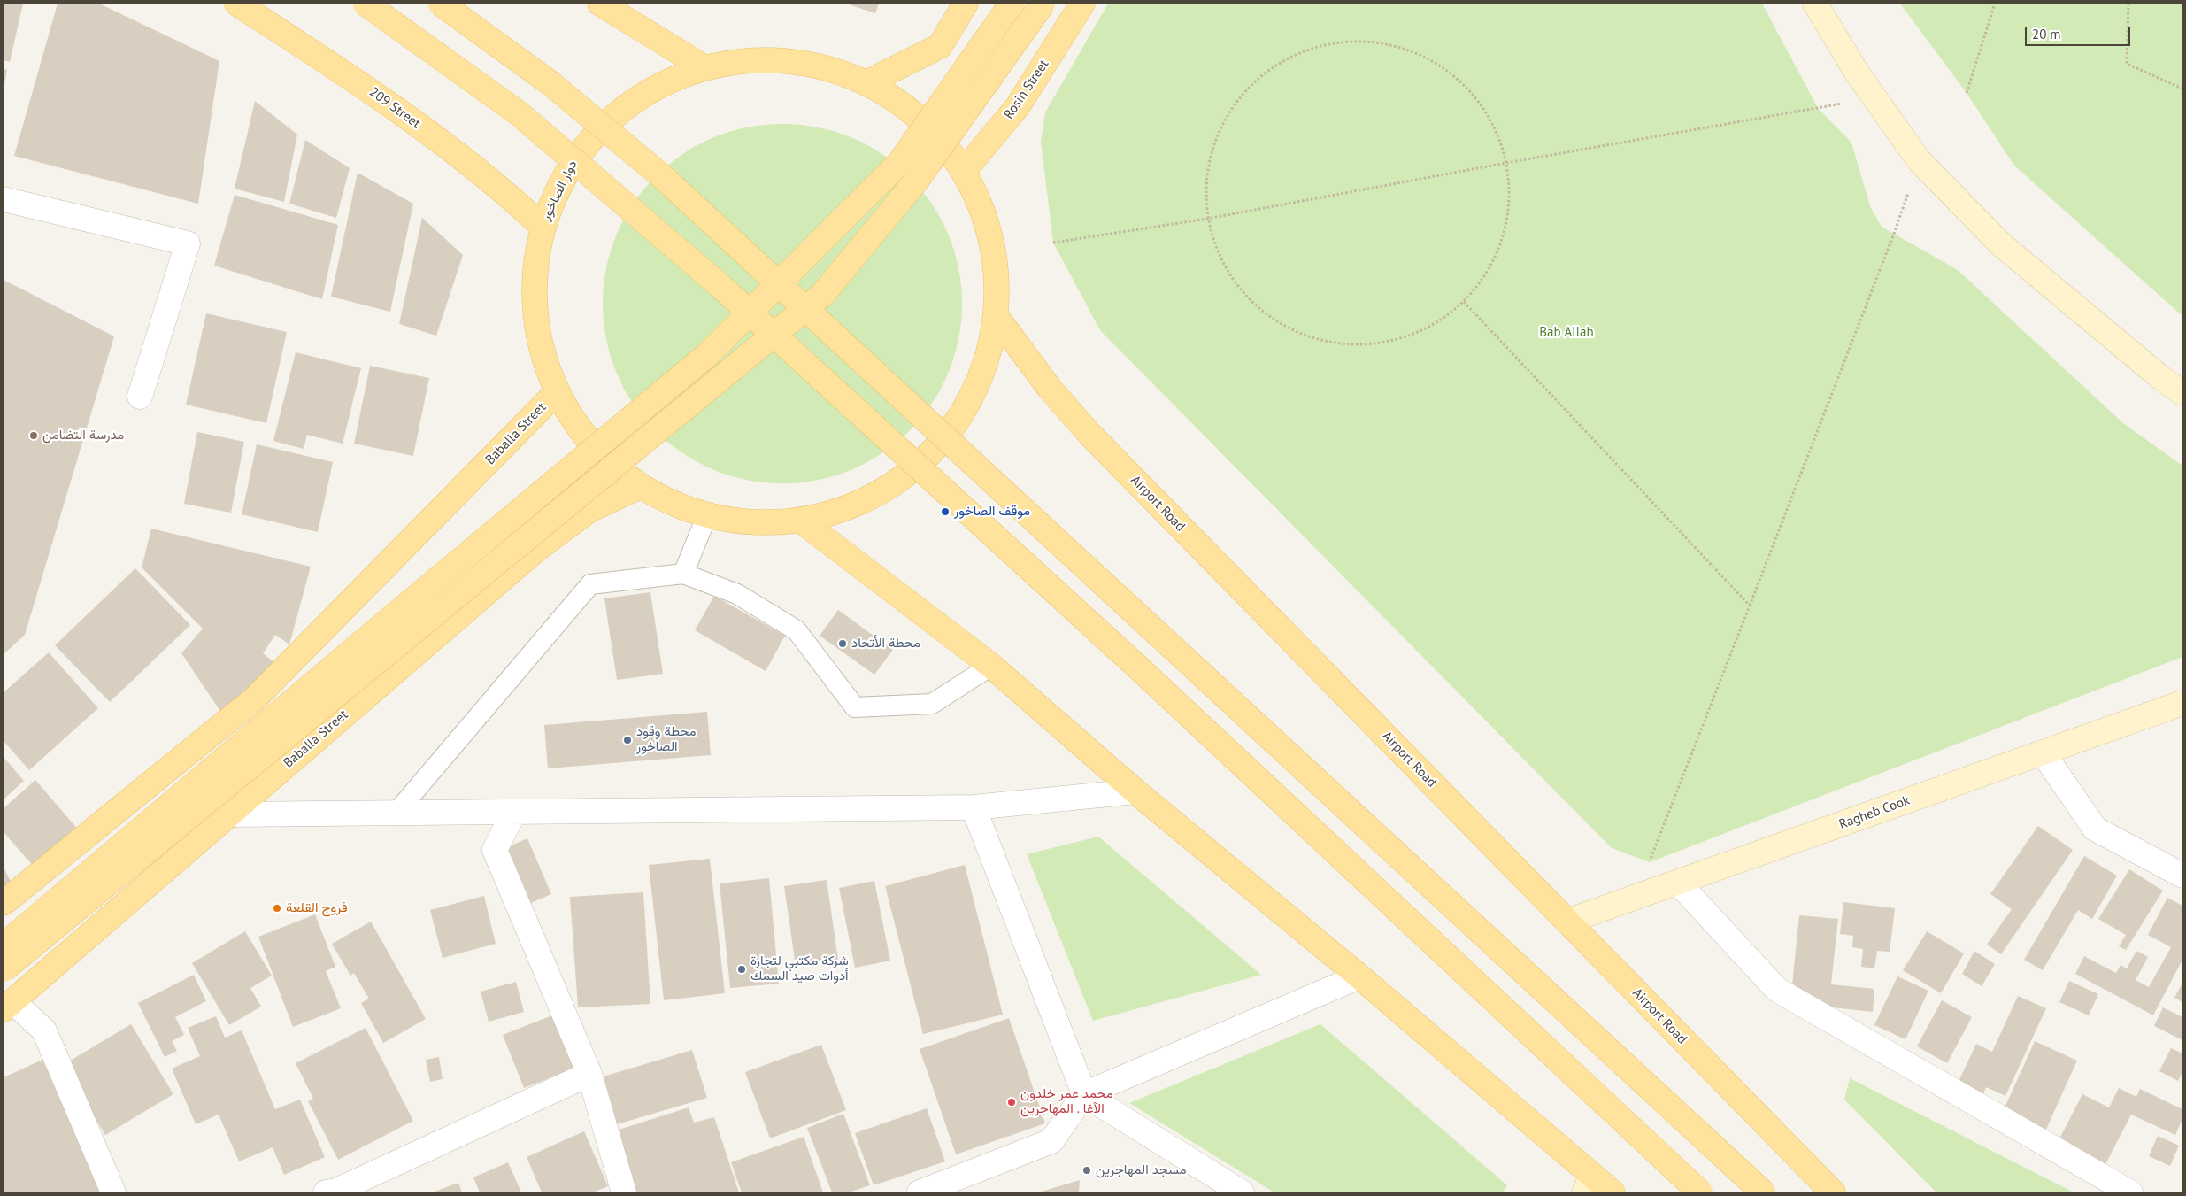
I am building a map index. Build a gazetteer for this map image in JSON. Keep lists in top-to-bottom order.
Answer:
{
  "streets": {
    "main road": [
      "Rosin Street",
      "209 Street",
      "دوار الصاخور",
      "Baballa Street",
      "Airport Road",
      "Ragheb Cook"
    ]
  },
  "crossings": [
    ["Rosin Street", "دوار الصاخور"],
    ["209 Street", "دوار الصاخور"],
    ["دوار الصاخور", "Baballa Street"],
    ["دوار الصاخور", "Airport Road"],
    ["Airport Road", "Ragheb Cook"]
  ],
  "parks": ["Bab Allah"],
  "places": [
    "مدرسة التضامن",
    "موقف الصاخور",
    "محطة الأتحاد",
    "محطة وقود الصاخور",
    "فروج القلعة",
    "شركة مكتبي لتجارة أدوات صيد السمك",
    "محمد عمر خلدون الآغا . المهاجرين",
    "مسجد المهاجرين"
  ],
  "scale_bar": "20 m"
}
